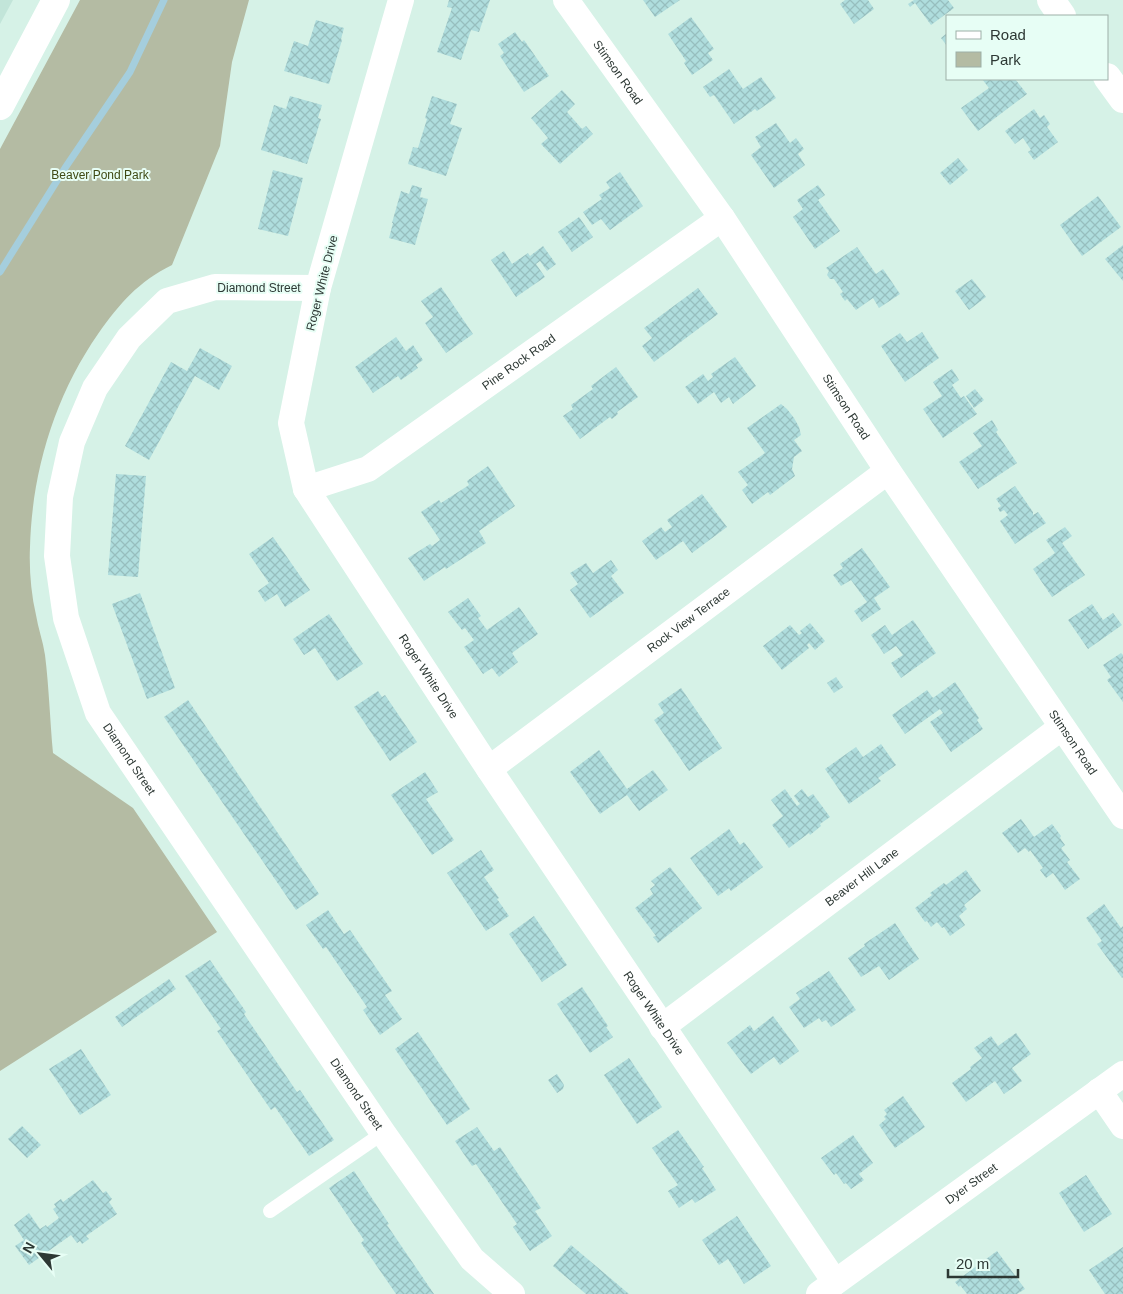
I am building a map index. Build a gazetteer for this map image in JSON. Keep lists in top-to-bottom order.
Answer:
{
  "streets": {
    "street": [
      "Stimson Road",
      "Roger White Drive",
      "Diamond Street",
      "Pine Rock Road",
      "Rock View Terrace",
      "Beaver Hill Lane",
      "Dyer Street"
    ]
  },
  "crossings": [
    ["Stimson Road", "Pine Rock Road"],
    ["Stimson Road", "Rock View Terrace"],
    ["Stimson Road", "Beaver Hill Lane"],
    ["Roger White Drive", "Diamond Street"],
    ["Roger White Drive", "Pine Rock Road"],
    ["Roger White Drive", "Rock View Terrace"],
    ["Roger White Drive", "Beaver Hill Lane"],
    ["Roger White Drive", "Dyer Street"]
  ],
  "parks": ["Beaver Pond Park"],
  "legend": ["Road", "Park"],
  "scale_bar": "20 m",
  "north": "top left"
}
